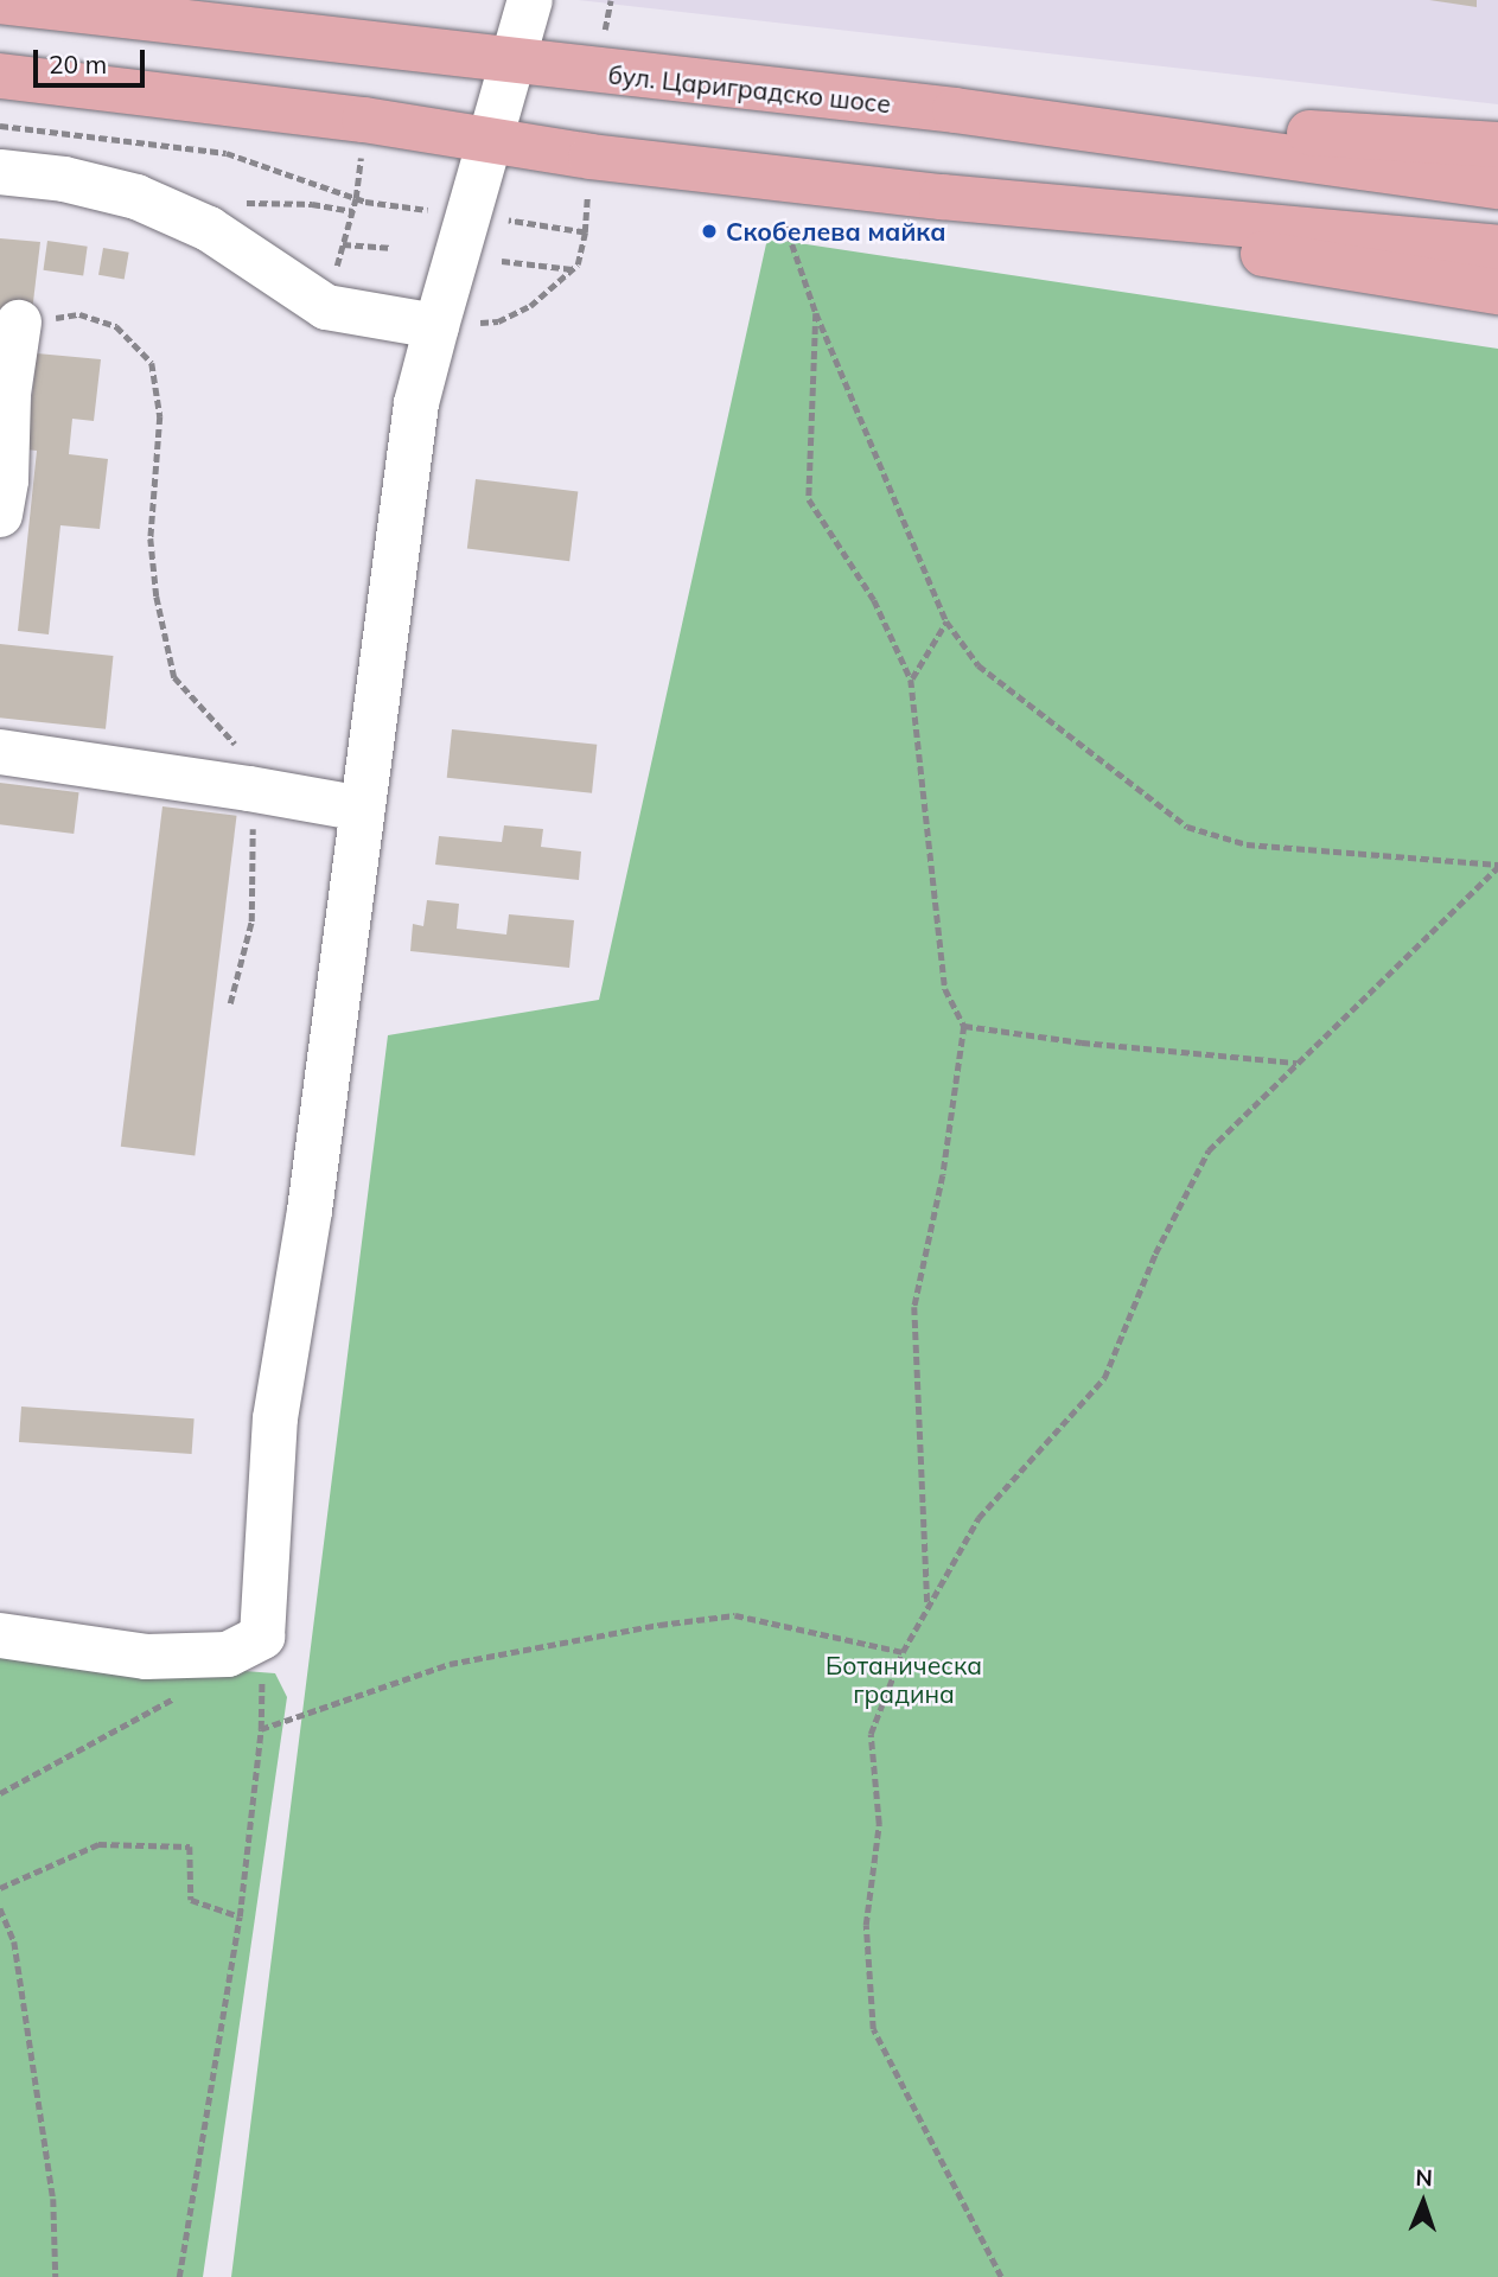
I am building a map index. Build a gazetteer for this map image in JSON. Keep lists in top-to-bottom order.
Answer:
{
  "streets": {
    "main road": ["бул. Цариградско шосе"]
  },
  "parks": ["Ботаническа градина"],
  "places": ["Скобелева майка"],
  "scale_bar": "20 m",
  "north": "top"
}
